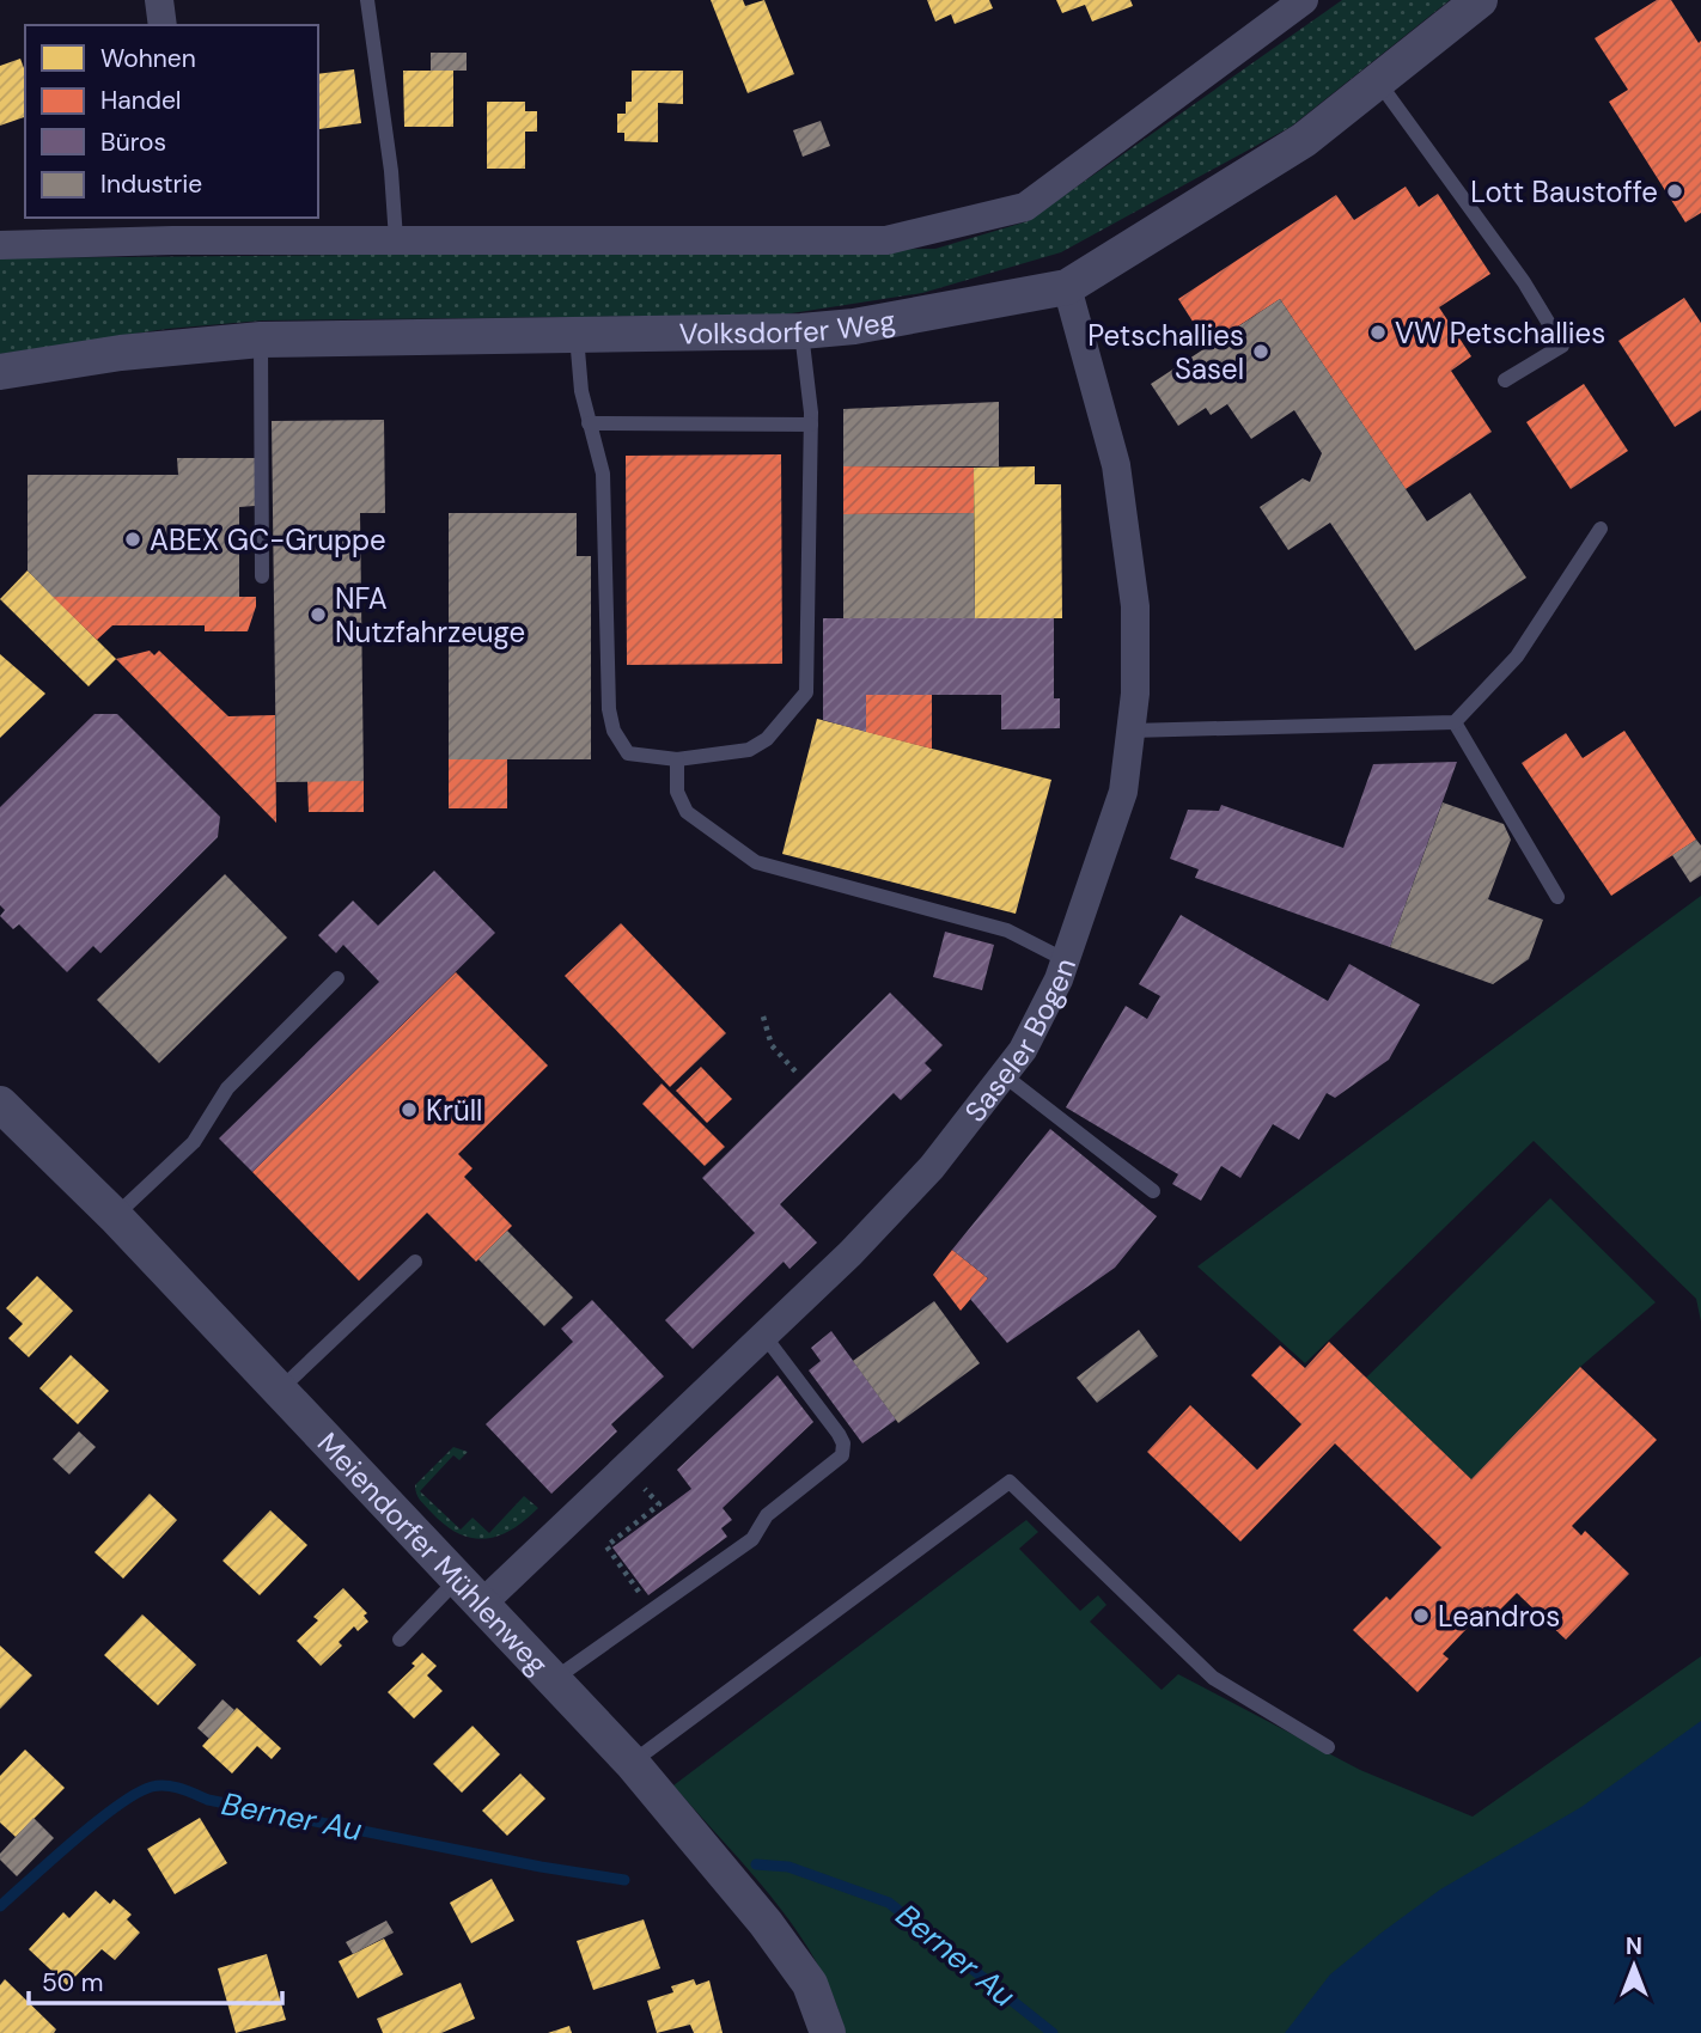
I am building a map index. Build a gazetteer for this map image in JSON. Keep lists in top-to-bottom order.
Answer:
{
  "streets": {
    "street": ["Volksdorfer Weg", "Saseler Bogen", "Meiendorfer Mühlenweg"]
  },
  "crossings": [
    ["Volksdorfer Weg", "Saseler Bogen"],
    ["Saseler Bogen", "Meiendorfer Mühlenweg"]
  ],
  "water": ["Berner Au"],
  "places": [
    "Lott Baustoffe",
    "VW Petschallies",
    "Petschallies Sasel",
    "ABEX GC-Gruppe",
    "NFA Nutzfahrzeuge",
    "Krüll",
    "Leandros"
  ],
  "legend": [
    "Wohnen",
    "Handel",
    "Büros",
    "Industrie"
  ],
  "scale_bar": "50 m",
  "north": "top"
}
